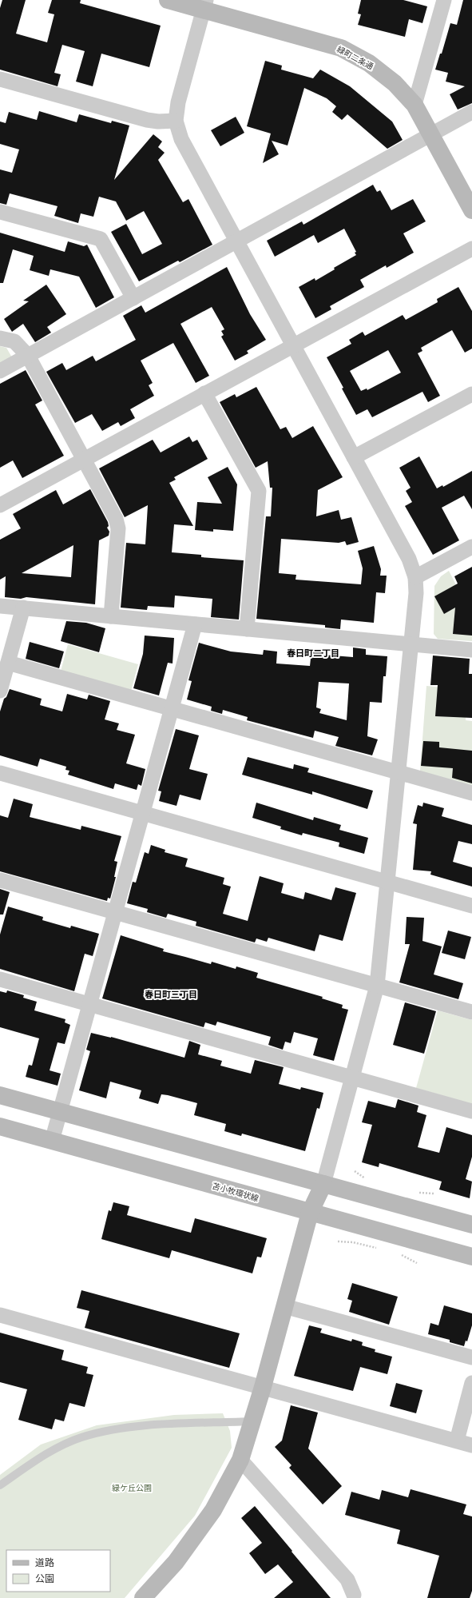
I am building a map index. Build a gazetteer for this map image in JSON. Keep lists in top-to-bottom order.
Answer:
{
  "streets": {
    "main road": ["緑町二条通", "苫小牧環状線"]
  },
  "districts": ["春日町二丁目", "春日町三丁目"],
  "parks": ["緑ケ丘公園"],
  "legend": ["道路", "公園"]
}
